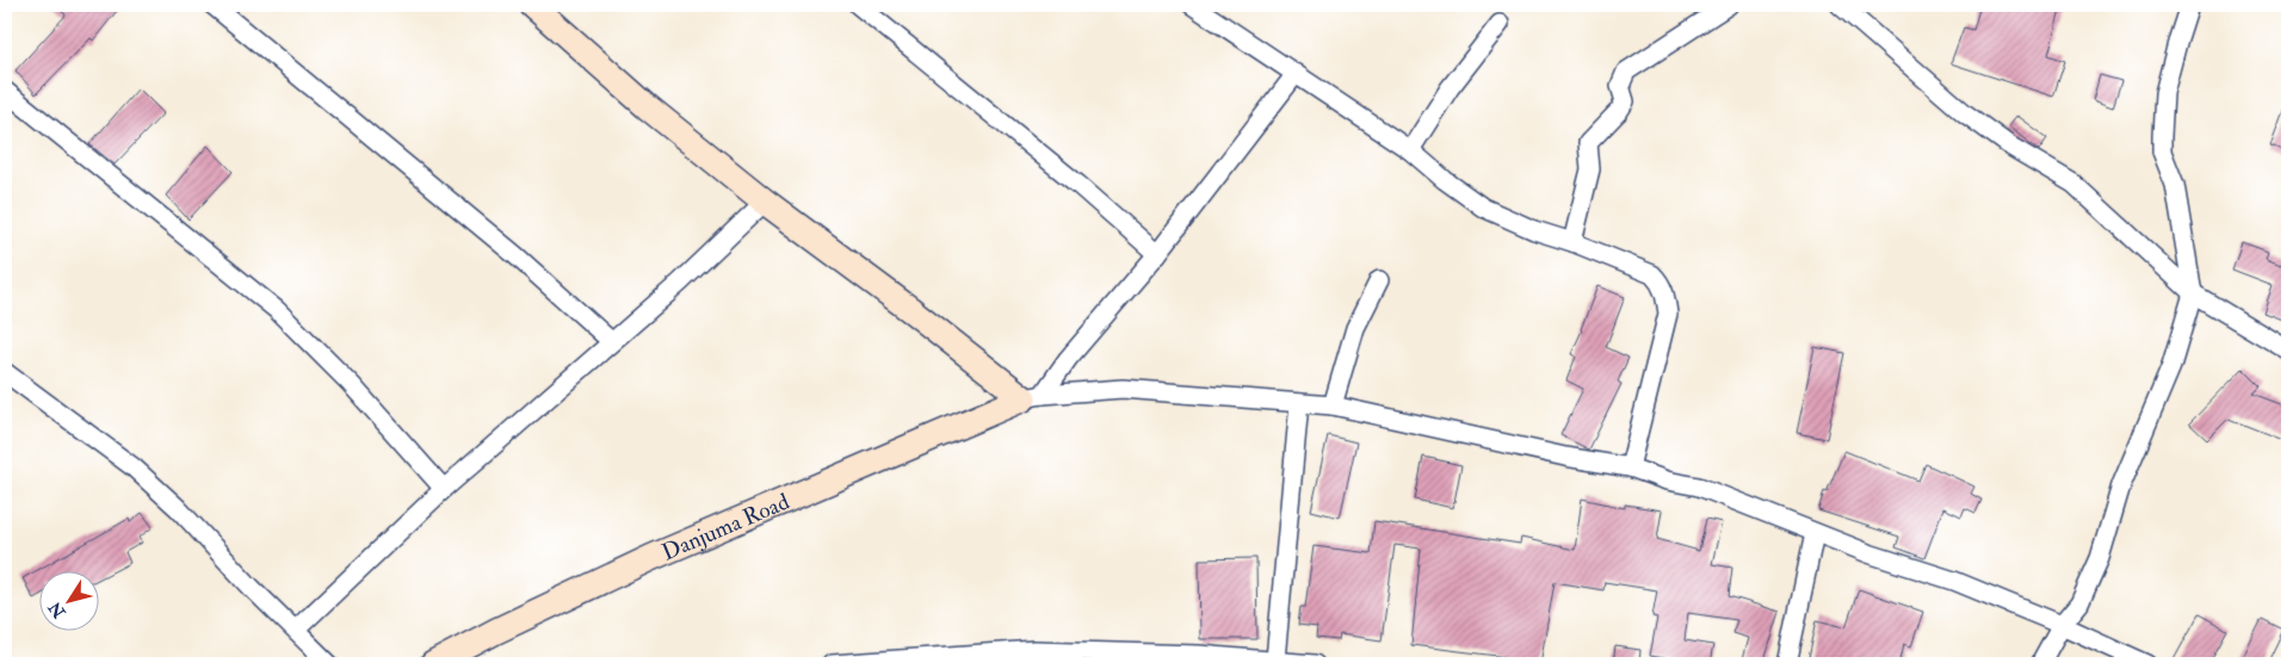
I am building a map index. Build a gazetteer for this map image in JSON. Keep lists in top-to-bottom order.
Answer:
{
  "streets": {
    "street": ["Danjuma Road"]
  },
  "north": "bottom left"
}
